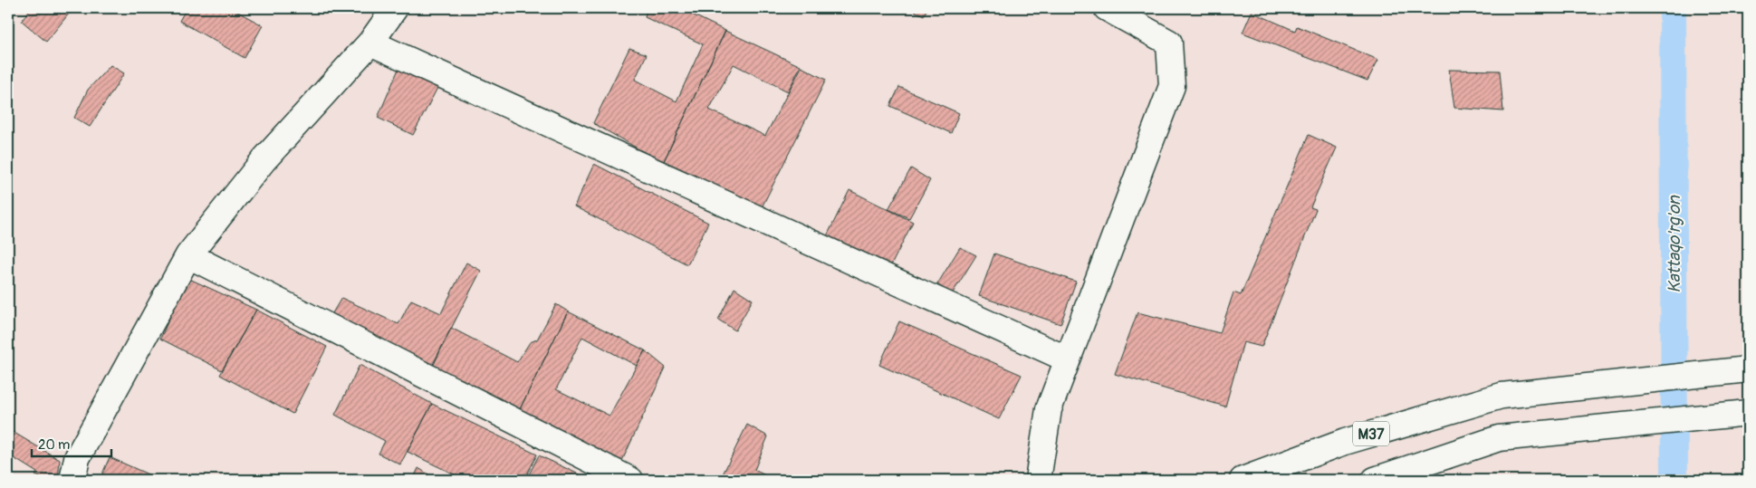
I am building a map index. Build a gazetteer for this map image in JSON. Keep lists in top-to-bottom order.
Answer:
{
  "streets": {
    "main road": ["M37"]
  },
  "water": ["Kattaqo'rg'on"],
  "scale_bar": "20 m"
}
